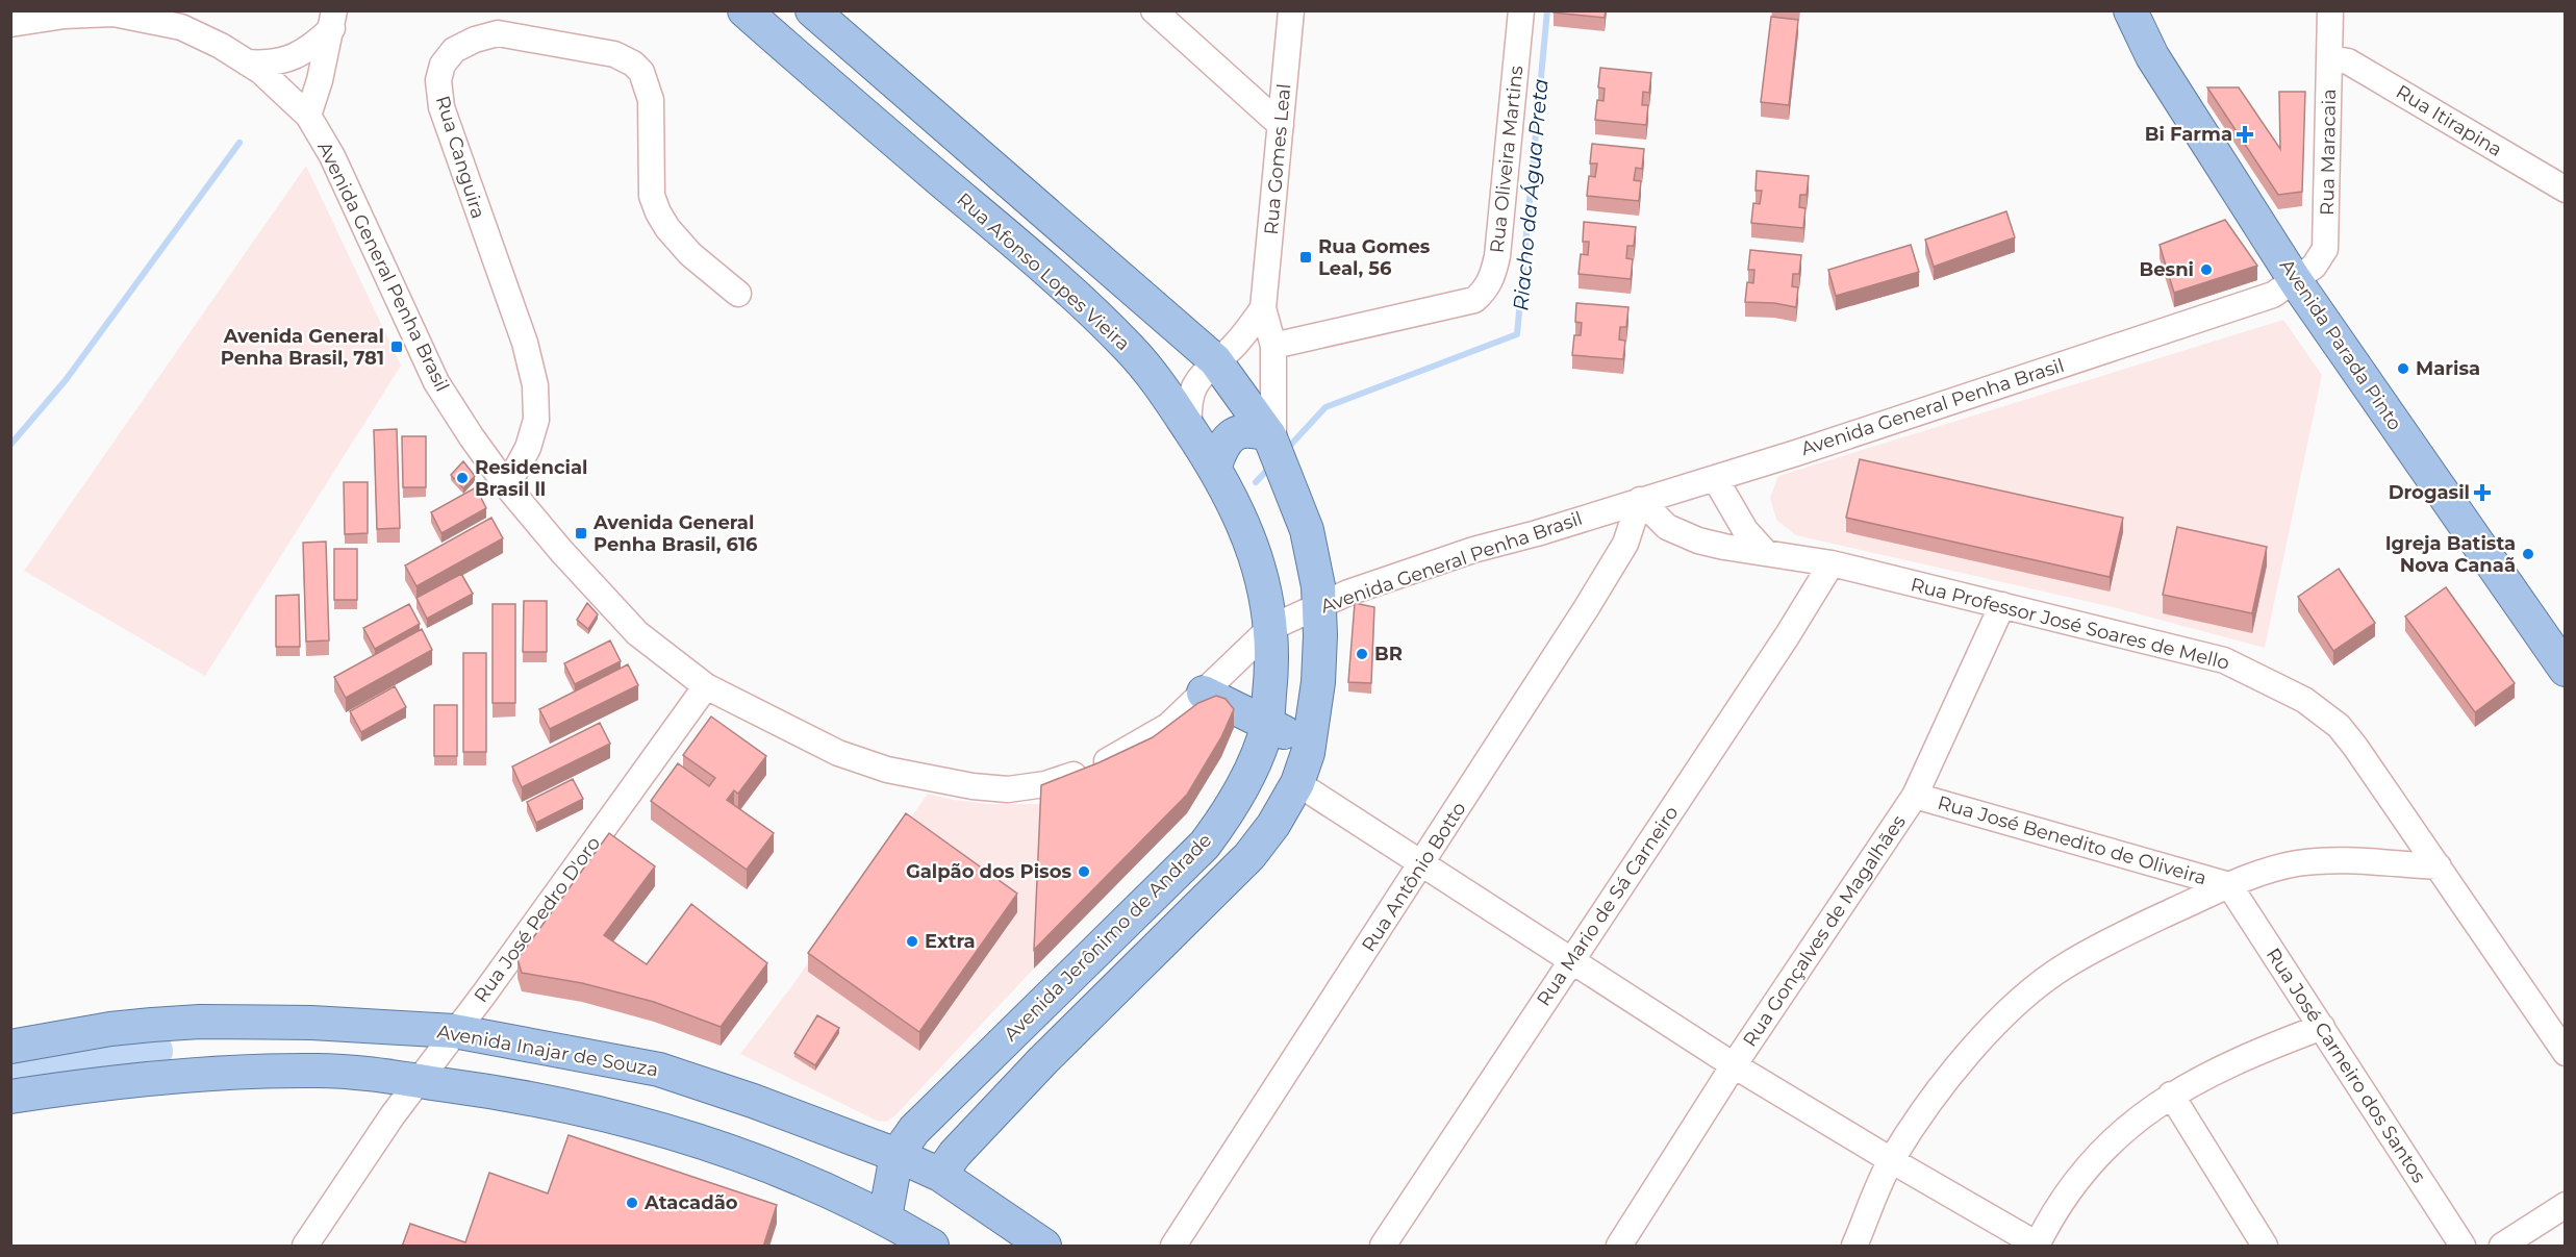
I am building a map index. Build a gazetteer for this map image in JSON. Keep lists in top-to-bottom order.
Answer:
{
  "streets": {
    "main road": [
      "Rua Afonso Lopes Vieira",
      "Avenida Parada Pinto",
      "Avenida Jerônimo de Andrade",
      "Avenida Inajar de Souza"
    ],
    "street": [
      "Rua Itirapina",
      "Rua Maracaia",
      "Rua Canguira",
      "Rua Gomes Leal",
      "Rua Oliveira Martins",
      "Avenida General Penha Brasil",
      "Rua Professor José Soares de Mello",
      "Rua José Benedito de Oliveira",
      "Rua Antônio Botto",
      "Rua Mario de Sá Carneiro",
      "Rua José Pedro D'oro",
      "Rua Gonçalves de Magalhães",
      "Rua José Carneiro dos Santos"
    ]
  },
  "crossings": [
    ["Rua Itirapina", "Rua Maracaia"],
    ["Rua Maracaia", "Avenida General Penha Brasil"],
    ["Rua Maracaia", "Avenida Parada Pinto"],
    ["Rua Canguira", "Avenida General Penha Brasil"],
    ["Rua Gomes Leal", "Rua Oliveira Martins"],
    ["Avenida General Penha Brasil", "Rua Afonso Lopes Vieira"],
    ["Avenida General Penha Brasil", "Avenida Parada Pinto"],
    ["Avenida General Penha Brasil", "Rua Professor José Soares de Mello"],
    ["Avenida General Penha Brasil", "Rua Antônio Botto"],
    ["Avenida General Penha Brasil", "Rua José Pedro D'oro"],
    ["Avenida General Penha Brasil", "Avenida Jerônimo de Andrade"],
    ["Rua Afonso Lopes Vieira", "Avenida Jerônimo de Andrade"],
    ["Rua Professor José Soares de Mello", "Rua Antônio Botto"],
    ["Rua Professor José Soares de Mello", "Rua Mario de Sá Carneiro"],
    ["Rua Professor José Soares de Mello", "Rua Gonçalves de Magalhães"],
    ["Rua José Benedito de Oliveira", "Rua Gonçalves de Magalhães"],
    ["Rua José Benedito de Oliveira", "Rua José Carneiro dos Santos"],
    ["Rua José Pedro D'oro", "Avenida Inajar de Souza"],
    ["Avenida Jerônimo de Andrade", "Avenida Inajar de Souza"]
  ],
  "water": ["Riacho da Água Preta"],
  "places": {
    "health": ["Bi Farma", "Drogasil"],
    "transit": ["Rua Gomes Leal, 56", "Avenida General Penha Brasil, 781", "Avenida General Penha Brasil, 616"],
    "other": [
      "Besni",
      "Marisa",
      "Residencial Brasil ll",
      "Igreja Batista Nova Canaã",
      "BR",
      "Galpão dos Pisos",
      "Extra",
      "Atacadão"
    ]
  }
}
